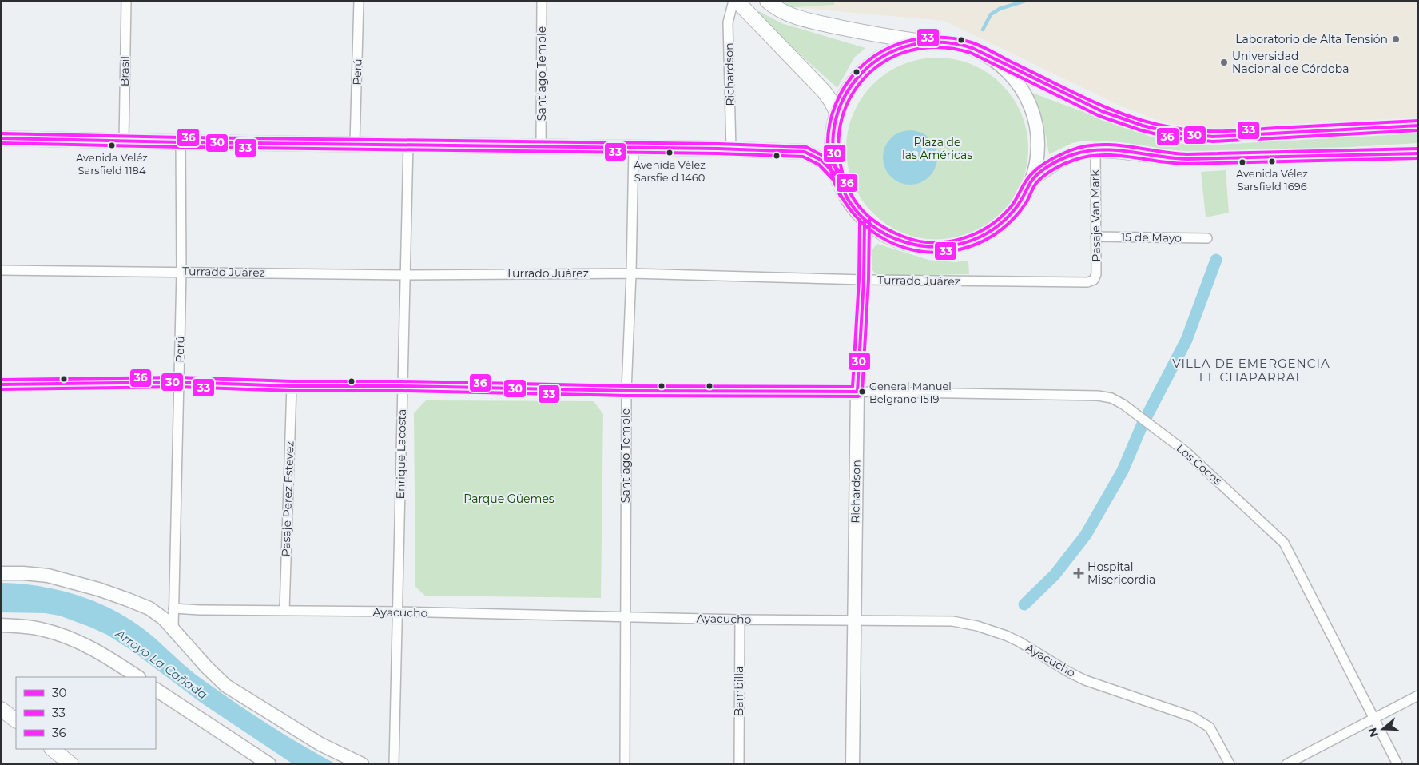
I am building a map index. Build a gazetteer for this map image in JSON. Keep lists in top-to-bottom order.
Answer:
{
  "streets": {
    "main road": ["Richardson"],
    "street": [
      "Brasil",
      "Perú",
      "Santiago Temple",
      "Pasaje Van Mark",
      "15 de Mayo",
      "Turrado Juárez",
      "Enrique Lacosta",
      "Los Cocos",
      "Pasaje Perez Estevez",
      "Ayacucho",
      "Bambilla"
    ]
  },
  "crossings": [
    ["Perú", "Turrado Juárez"],
    ["Perú", "Los Cocos"],
    ["Perú", "Ayacucho"],
    ["Santiago Temple", "Turrado Juárez"],
    ["Santiago Temple", "Los Cocos"],
    ["Santiago Temple", "Ayacucho"],
    ["Richardson", "Turrado Juárez"],
    ["Richardson", "Los Cocos"],
    ["Richardson", "Ayacucho"],
    ["Pasaje Van Mark", "15 de Mayo"],
    ["Pasaje Van Mark", "Turrado Juárez"],
    ["Turrado Juárez", "Enrique Lacosta"],
    ["Enrique Lacosta", "Los Cocos"],
    ["Enrique Lacosta", "Ayacucho"],
    ["Los Cocos", "Pasaje Perez Estevez"],
    ["Pasaje Perez Estevez", "Ayacucho"],
    ["Ayacucho", "Bambilla"]
  ],
  "districts": ["VILLA DE EMERGENCIA EL CHAPARRAL"],
  "water": ["Arroyo La Cañada"],
  "parks": ["Plaza de las Américas", "Parque Güemes"],
  "places": {
    "other": [
      "Laboratorio de Alta Tensión",
      "Universidad Nacional de Córdoba",
      "Avenida Veléz Sarsfield 1184",
      "Avenida Vélez Sarsfield 1460",
      "Avenida Vélez Sarsfield 1696",
      "General Manuel Belgrano 1519"
    ],
    "health": ["Hospital Misericordia"]
  },
  "lines": ["transit line 33", "transit line 30", "transit line 36"],
  "legend": ["30", "33", "36"],
  "north": "left"
}
